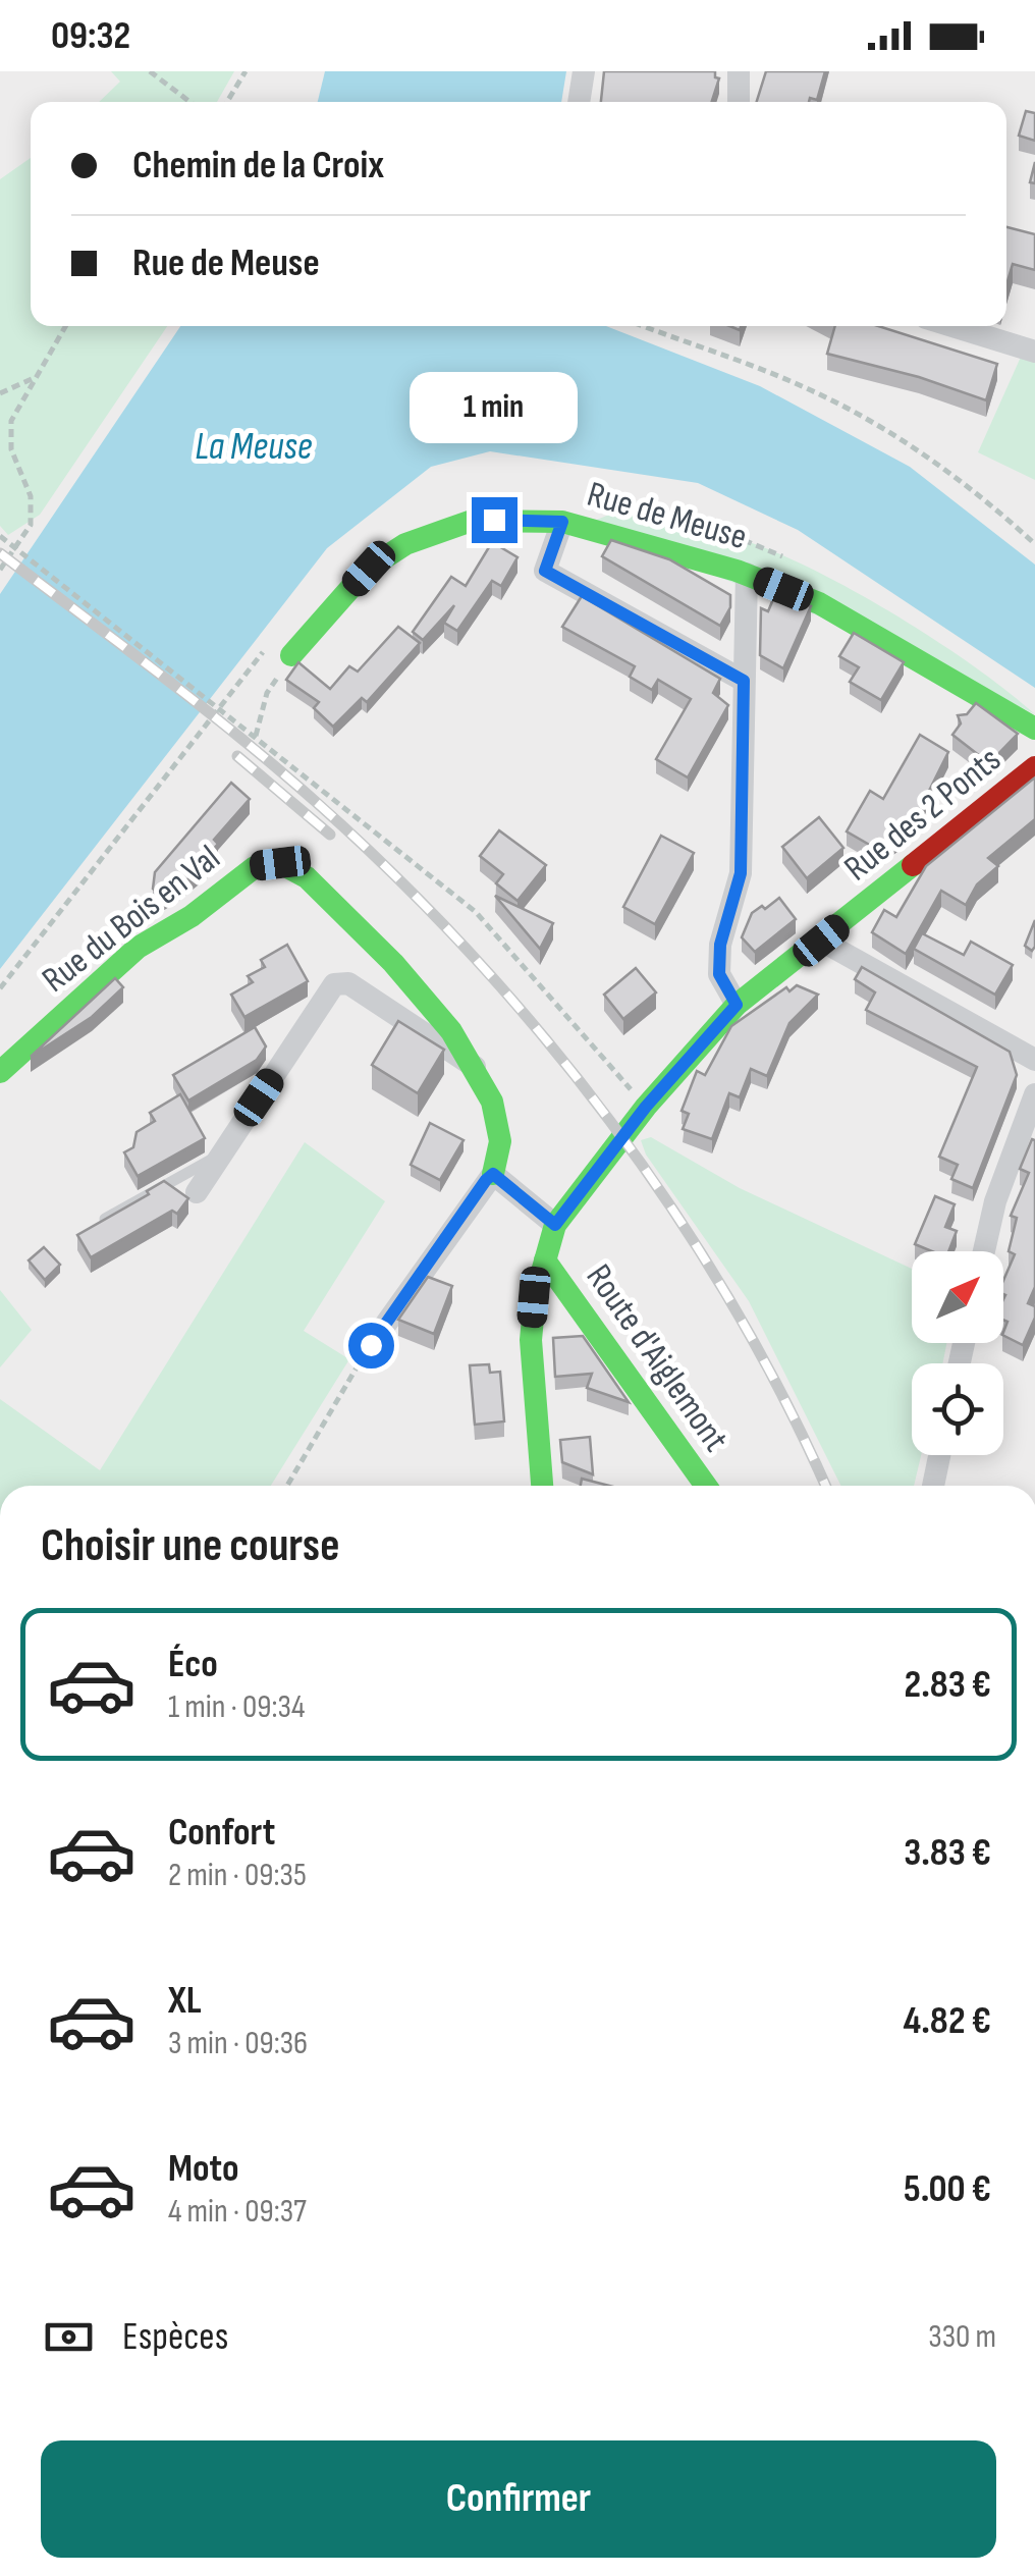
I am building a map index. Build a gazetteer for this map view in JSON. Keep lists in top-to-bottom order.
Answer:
{
  "streets": {
    "street": [
      "Rue de Meuse",
      "Rue des 2 Ponts",
      "Rue du Bois en Val",
      "Route d'Aiglemont"
    ]
  },
  "crossings": [
    ["Rue des 2 Ponts", "Route d'Aiglemont"]
  ],
  "water": ["La Meuse"],
  "north": "top right",
  "page": {
    "status": "09:32",
    "banner": ["Chemin de la Croix", "Rue de Meuse"],
    "bubble": "1 min",
    "heading": "Choisir une course",
    "list": [
      {
        "name": "Éco",
        "note": "1 min · 09:34",
        "value": "2.83 €"
      },
      {
        "name": "Confort",
        "note": "2 min · 09:35",
        "value": "3.83 €"
      },
      {
        "name": "XL",
        "note": "3 min · 09:36",
        "value": "4.82 €"
      },
      {
        "name": "Moto",
        "note": "4 min · 09:37",
        "value": "5.00 €"
      }
    ],
    "pay": ["Espèces", "330 m"],
    "buttons": "Confirmer"
  }
}
